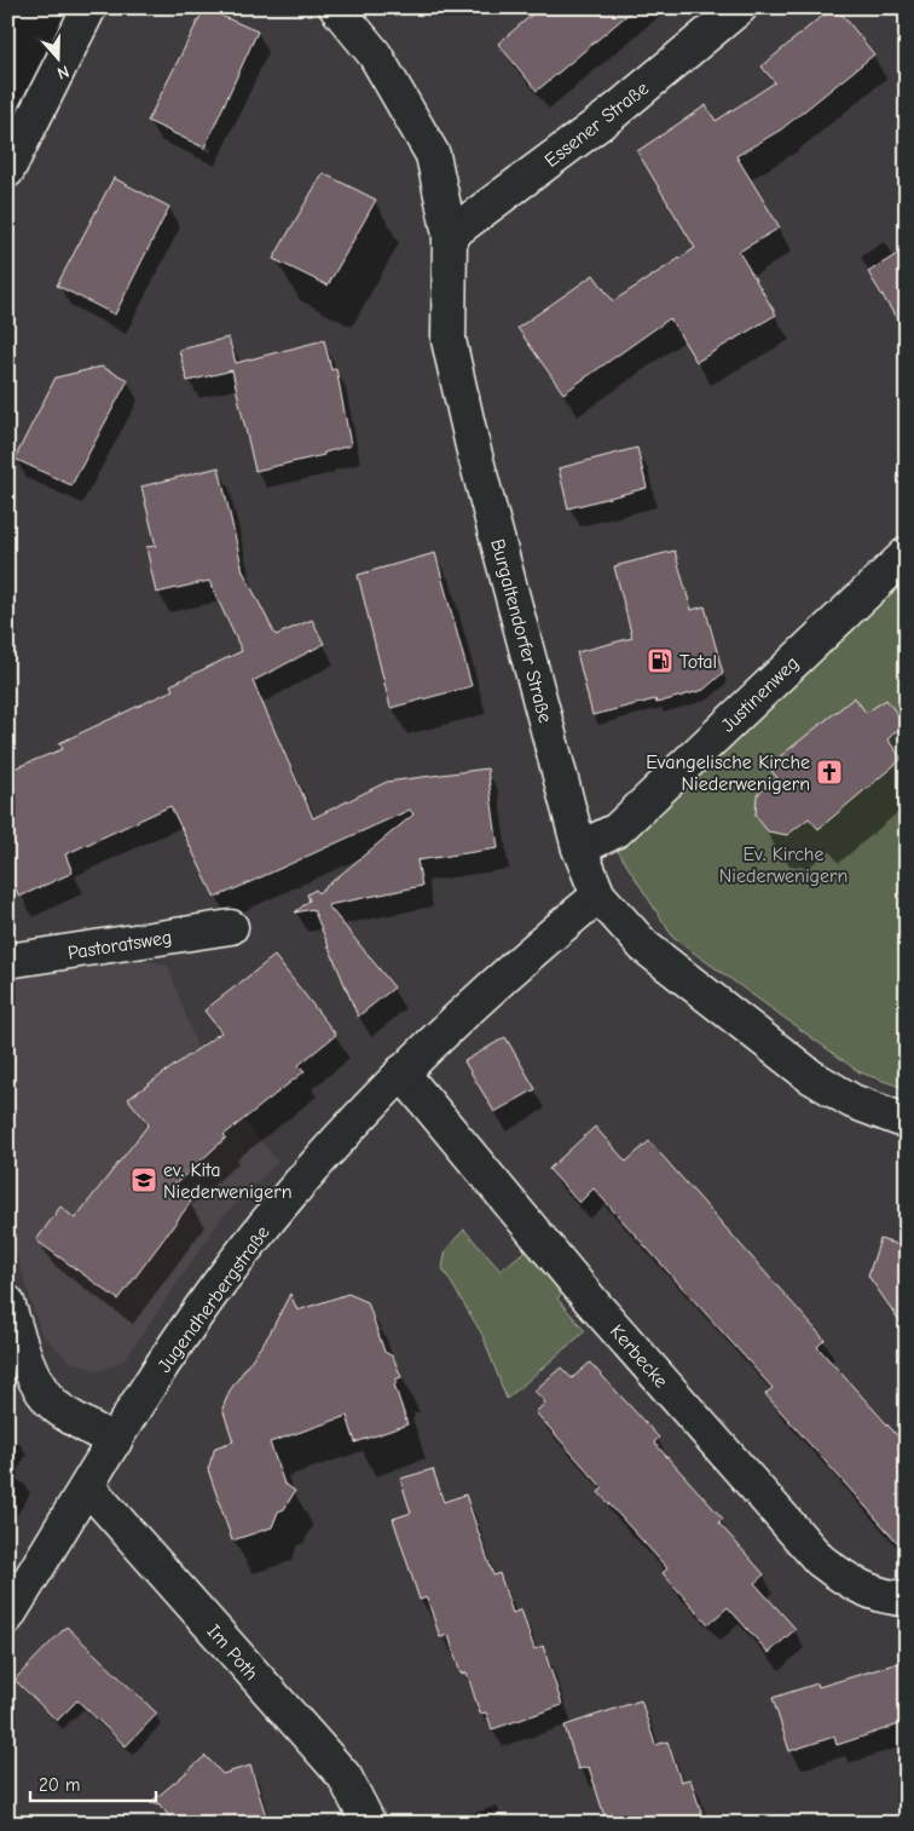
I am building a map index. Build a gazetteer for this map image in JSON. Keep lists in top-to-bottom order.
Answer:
{
  "streets": {
    "street": [
      "Essener Straße",
      "Burgaltendorfer Straße",
      "Justinenweg",
      "Pastoratsweg",
      "Jugendherbergstraße",
      "Kerbecke",
      "Im Poth"
    ]
  },
  "crossings": [
    ["Essener Straße", "Burgaltendorfer Straße"],
    ["Burgaltendorfer Straße", "Justinenweg"],
    ["Burgaltendorfer Straße", "Jugendherbergstraße"],
    ["Jugendherbergstraße", "Kerbecke"],
    ["Jugendherbergstraße", "Im Poth"]
  ],
  "parks": ["Ev. Kirche Niederwenigern"],
  "places": {
    "fuel station": ["Total"],
    "church": ["Evangelische Kirche Niederwenigern"],
    "school or university": ["ev. Kita Niederwenigern"]
  },
  "scale_bar": "20 m",
  "north": "bottom"
}
